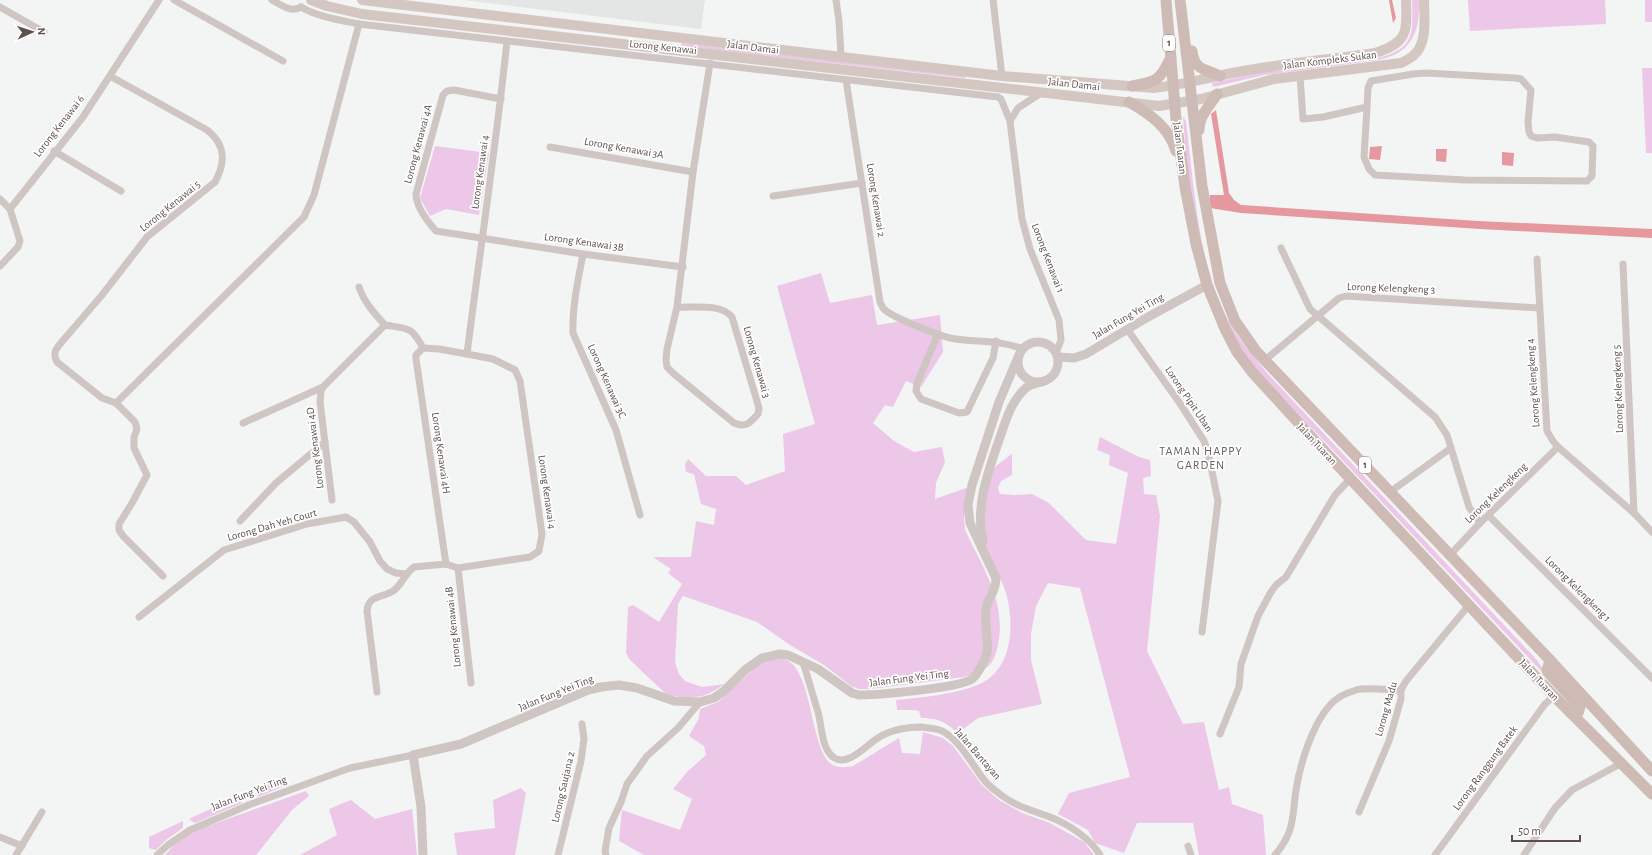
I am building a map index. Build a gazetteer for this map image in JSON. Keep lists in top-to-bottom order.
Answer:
{
  "streets": {
    "main road": [
      "1",
      "Jalan Damai",
      "Jalan Kompleks Sukan",
      "Jalan Tuaran"
    ],
    "street": [
      "Lorong Kenawai",
      "Lorong Kenawai 6",
      "Lorong Kenawai 4A",
      "Lorong Kenawai 3A",
      "Lorong Kenawai 4",
      "Lorong Kenawai 2",
      "Lorong Kenawai 5",
      "Lorong Kenawai 3B",
      "Lorong Kenawai 1",
      "Lorong Kelengkeng 3",
      "Jalan Fung Yei Ting",
      "Lorong Kenawai 3",
      "Lorong Kenawai 3C",
      "Lorong Kelengkeng 4",
      "Lorong Kelengkeng 5",
      "Lorong Pipit Uban",
      "Lorong Kenawai 4D",
      "Lorong Kenawai 4H",
      "Lorong Kelengkeng",
      "Lorong Dah Yeh Court",
      "Lorong Kelengkeng 1",
      "Lorong Kenawai 4B",
      "Lorong Madu",
      "Jalan Bantayan",
      "Lorong Ranggung Batek",
      "Lorong Saujana 2"
    ]
  },
  "crossings": [
    ["Lorong Kenawai", "Lorong Kenawai 4"],
    ["Lorong Kenawai", "Lorong Kenawai 2"],
    ["Lorong Kenawai", "Lorong Kenawai 1"],
    ["Lorong Kenawai", "Lorong Kenawai 3"],
    ["Jalan Damai", "Jalan Kompleks Sukan"],
    ["Jalan Damai", "Jalan Tuaran"],
    ["Jalan Kompleks Sukan", "Jalan Tuaran"],
    ["Lorong Kenawai 6", "Lorong Kenawai 5"],
    ["Lorong Kenawai 4A", "Lorong Kenawai 4"],
    ["Lorong Kenawai 4A", "Lorong Kenawai 3B"],
    ["Lorong Kenawai 3A", "Lorong Kenawai 3"],
    ["Jalan Tuaran", "Lorong Kelengkeng 3"],
    ["Jalan Tuaran", "Jalan Fung Yei Ting"],
    ["Jalan Tuaran", "Lorong Kelengkeng"],
    ["Jalan Tuaran", "Lorong Madu"],
    ["Jalan Tuaran", "Lorong Ranggung Batek"],
    ["Lorong Kenawai 4", "Lorong Kenawai 3B"],
    ["Lorong Kenawai 4", "Lorong Kenawai 4H"],
    ["Lorong Kenawai 4", "Lorong Dah Yeh Court"],
    ["Lorong Kenawai 4", "Lorong Kenawai 4B"],
    ["Lorong Kenawai 2", "Lorong Kenawai 1"],
    ["Lorong Kenawai 2", "Jalan Fung Yei Ting"],
    ["Lorong Kenawai 3B", "Lorong Kenawai 3"],
    ["Lorong Kenawai 3B", "Lorong Kenawai 3C"],
    ["Lorong Kenawai 1", "Jalan Fung Yei Ting"],
    ["Lorong Kelengkeng 3", "Lorong Kelengkeng 4"],
    ["Jalan Fung Yei Ting", "Lorong Pipit Uban"],
    ["Jalan Fung Yei Ting", "Jalan Bantayan"],
    ["Lorong Kelengkeng 4", "Lorong Kelengkeng 5"],
    ["Lorong Kelengkeng 4", "Lorong Kelengkeng"],
    ["Lorong Kelengkeng", "Lorong Kelengkeng 1"]
  ],
  "districts": ["TAMAN HAPPY GARDEN"],
  "scale_bar": "50 m",
  "north": "right"
}
